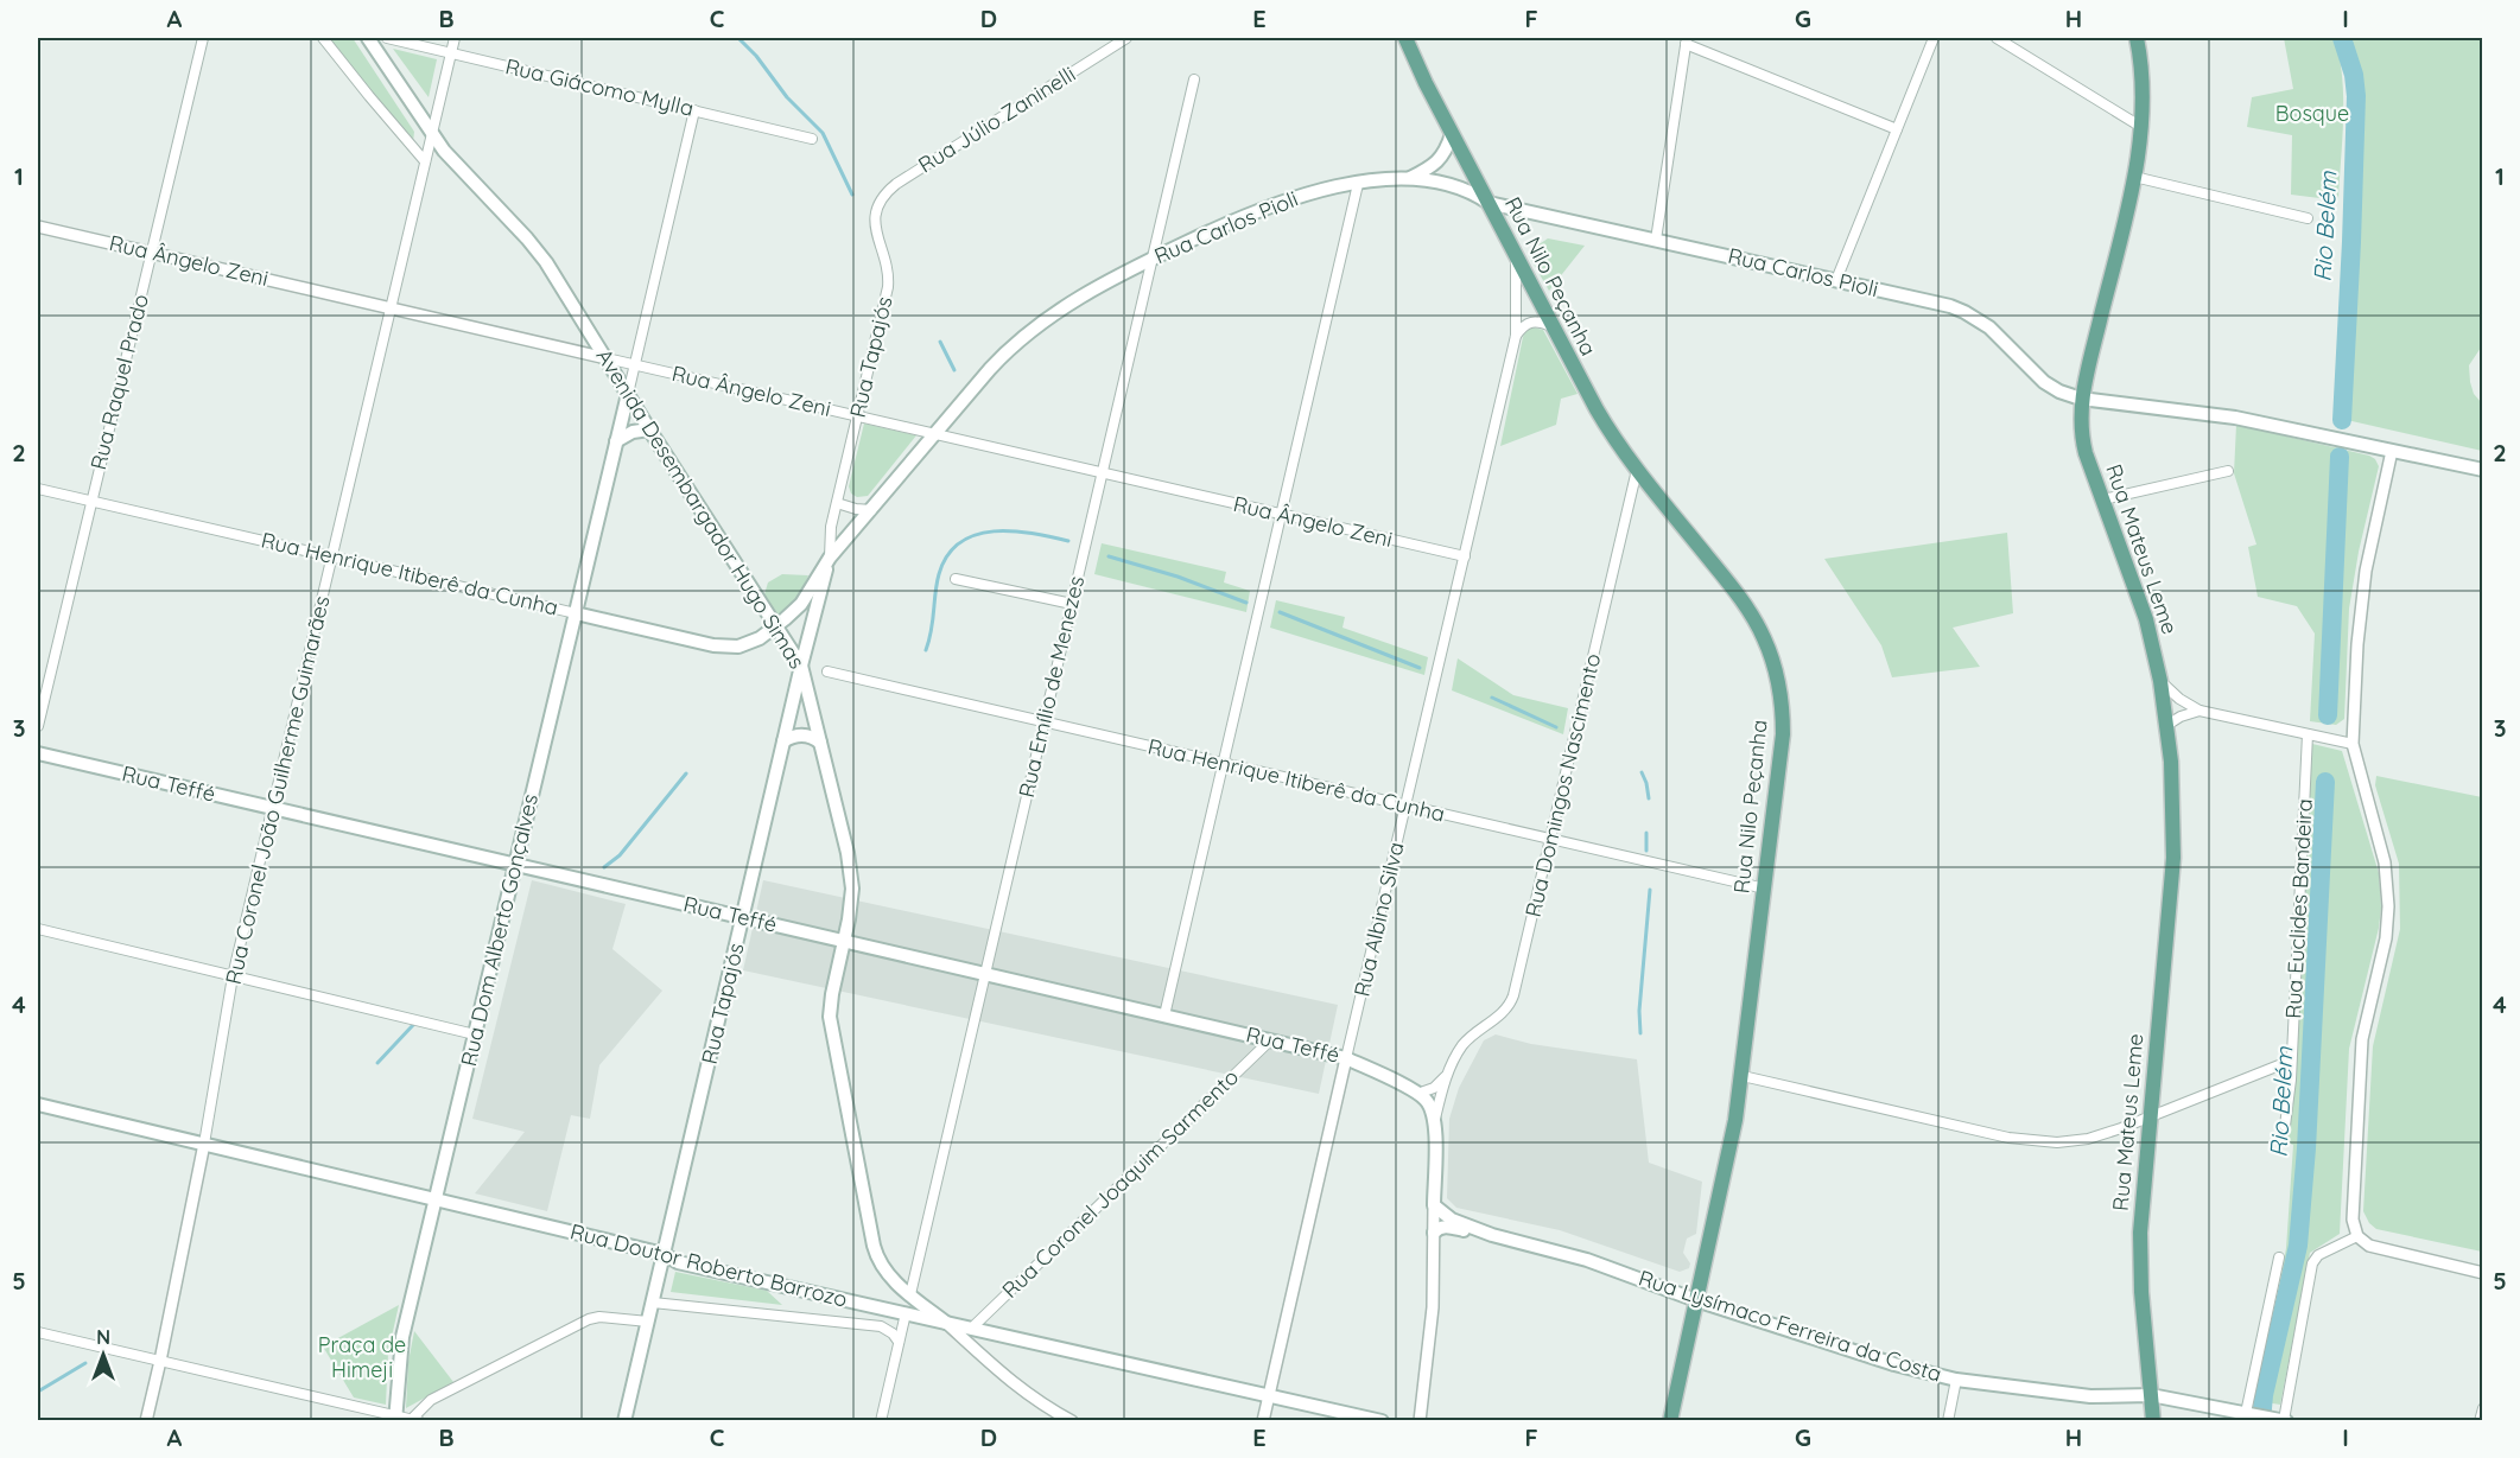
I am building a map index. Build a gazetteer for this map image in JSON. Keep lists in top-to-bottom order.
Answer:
{
  "streets": {
    "main road": [
      "Rua Carlos Pioli",
      "Rua Nilo Peçanha",
      "Rua Tapajós",
      "Avenida Desembargador Hugo Simas",
      "Rua Mateus Leme",
      "Rua Henrique Itiberê da Cunha",
      "Rua Teffé",
      "Rua Domingos Nascimento",
      "Rua Dom Alberto Gonçalves",
      "Rua Doutor Roberto Barrozo",
      "Rua Lysímaco Ferreira da Costa"
    ],
    "street": [
      "Rua Giácomo Mylla",
      "Rua Júlio Zaninelli",
      "Rua Ângelo Zeni",
      "Rua Raquel Prado",
      "Rua Emílio de Menezes",
      "Rua Coronel João Guilherme Guimarães",
      "Rua Euclides Bandeira",
      "Rua Albino Silva",
      "Rua Coronel Joaquim Sarmento"
    ]
  },
  "crossings": [
    ["Rua Giácomo Mylla", "Rua Coronel João Guilherme Guimarães"],
    ["Rua Giácomo Mylla", "Rua Dom Alberto Gonçalves"],
    ["Rua Júlio Zaninelli", "Rua Tapajós"],
    ["Rua Carlos Pioli", "Rua Ângelo Zeni"],
    ["Rua Carlos Pioli", "Rua Nilo Peçanha"],
    ["Rua Carlos Pioli", "Rua Tapajós"],
    ["Rua Carlos Pioli", "Avenida Desembargador Hugo Simas"],
    ["Rua Carlos Pioli", "Rua Mateus Leme"],
    ["Rua Carlos Pioli", "Rua Henrique Itiberê da Cunha"],
    ["Rua Carlos Pioli", "Rua Emílio de Menezes"],
    ["Rua Ângelo Zeni", "Rua Tapajós"],
    ["Rua Ângelo Zeni", "Rua Raquel Prado"],
    ["Rua Ângelo Zeni", "Avenida Desembargador Hugo Simas"],
    ["Rua Ângelo Zeni", "Rua Emílio de Menezes"],
    ["Rua Ângelo Zeni", "Rua Coronel João Guilherme Guimarães"],
    ["Rua Ângelo Zeni", "Rua Albino Silva"],
    ["Rua Ângelo Zeni", "Rua Dom Alberto Gonçalves"],
    ["Rua Nilo Peçanha", "Rua Henrique Itiberê da Cunha"],
    ["Rua Nilo Peçanha", "Rua Domingos Nascimento"],
    ["Rua Nilo Peçanha", "Rua Albino Silva"],
    ["Rua Nilo Peçanha", "Rua Lysímaco Ferreira da Costa"],
    ["Rua Tapajós", "Avenida Desembargador Hugo Simas"],
    ["Rua Tapajós", "Rua Teffé"],
    ["Rua Tapajós", "Rua Doutor Roberto Barrozo"],
    ["Rua Raquel Prado", "Rua Henrique Itiberê da Cunha"],
    ["Avenida Desembargador Hugo Simas", "Rua Henrique Itiberê da Cunha"],
    ["Avenida Desembargador Hugo Simas", "Rua Emílio de Menezes"],
    ["Avenida Desembargador Hugo Simas", "Rua Teffé"],
    ["Avenida Desembargador Hugo Simas", "Rua Coronel João Guilherme Guimarães"],
    ["Avenida Desembargador Hugo Simas", "Rua Dom Alberto Gonçalves"],
    ["Avenida Desembargador Hugo Simas", "Rua Doutor Roberto Barrozo"],
    ["Rua Mateus Leme", "Rua Lysímaco Ferreira da Costa"],
    ["Rua Henrique Itiberê da Cunha", "Rua Emílio de Menezes"],
    ["Rua Henrique Itiberê da Cunha", "Rua Domingos Nascimento"],
    ["Rua Henrique Itiberê da Cunha", "Rua Coronel João Guilherme Guimarães"],
    ["Rua Henrique Itiberê da Cunha", "Rua Albino Silva"],
    ["Rua Henrique Itiberê da Cunha", "Rua Dom Alberto Gonçalves"],
    ["Rua Emílio de Menezes", "Rua Teffé"],
    ["Rua Teffé", "Rua Domingos Nascimento"],
    ["Rua Teffé", "Rua Coronel João Guilherme Guimarães"],
    ["Rua Teffé", "Rua Albino Silva"],
    ["Rua Teffé", "Rua Dom Alberto Gonçalves"],
    ["Rua Teffé", "Rua Coronel Joaquim Sarmento"],
    ["Rua Domingos Nascimento", "Rua Lysímaco Ferreira da Costa"],
    ["Rua Coronel João Guilherme Guimarães", "Rua Doutor Roberto Barrozo"],
    ["Rua Albino Silva", "Rua Doutor Roberto Barrozo"],
    ["Rua Dom Alberto Gonçalves", "Rua Doutor Roberto Barrozo"],
    ["Rua Coronel Joaquim Sarmento", "Rua Doutor Roberto Barrozo"]
  ],
  "water": ["Rio Belém"],
  "parks": ["Bosque", "Praça de Himeji"],
  "north": "top",
  "grid": {
    "columns": [
      "A",
      "B",
      "C",
      "D",
      "E",
      "F",
      "G",
      "H",
      "I"
    ],
    "rows": [
      "1",
      "2",
      "3",
      "4",
      "5"
    ]
  }
}
